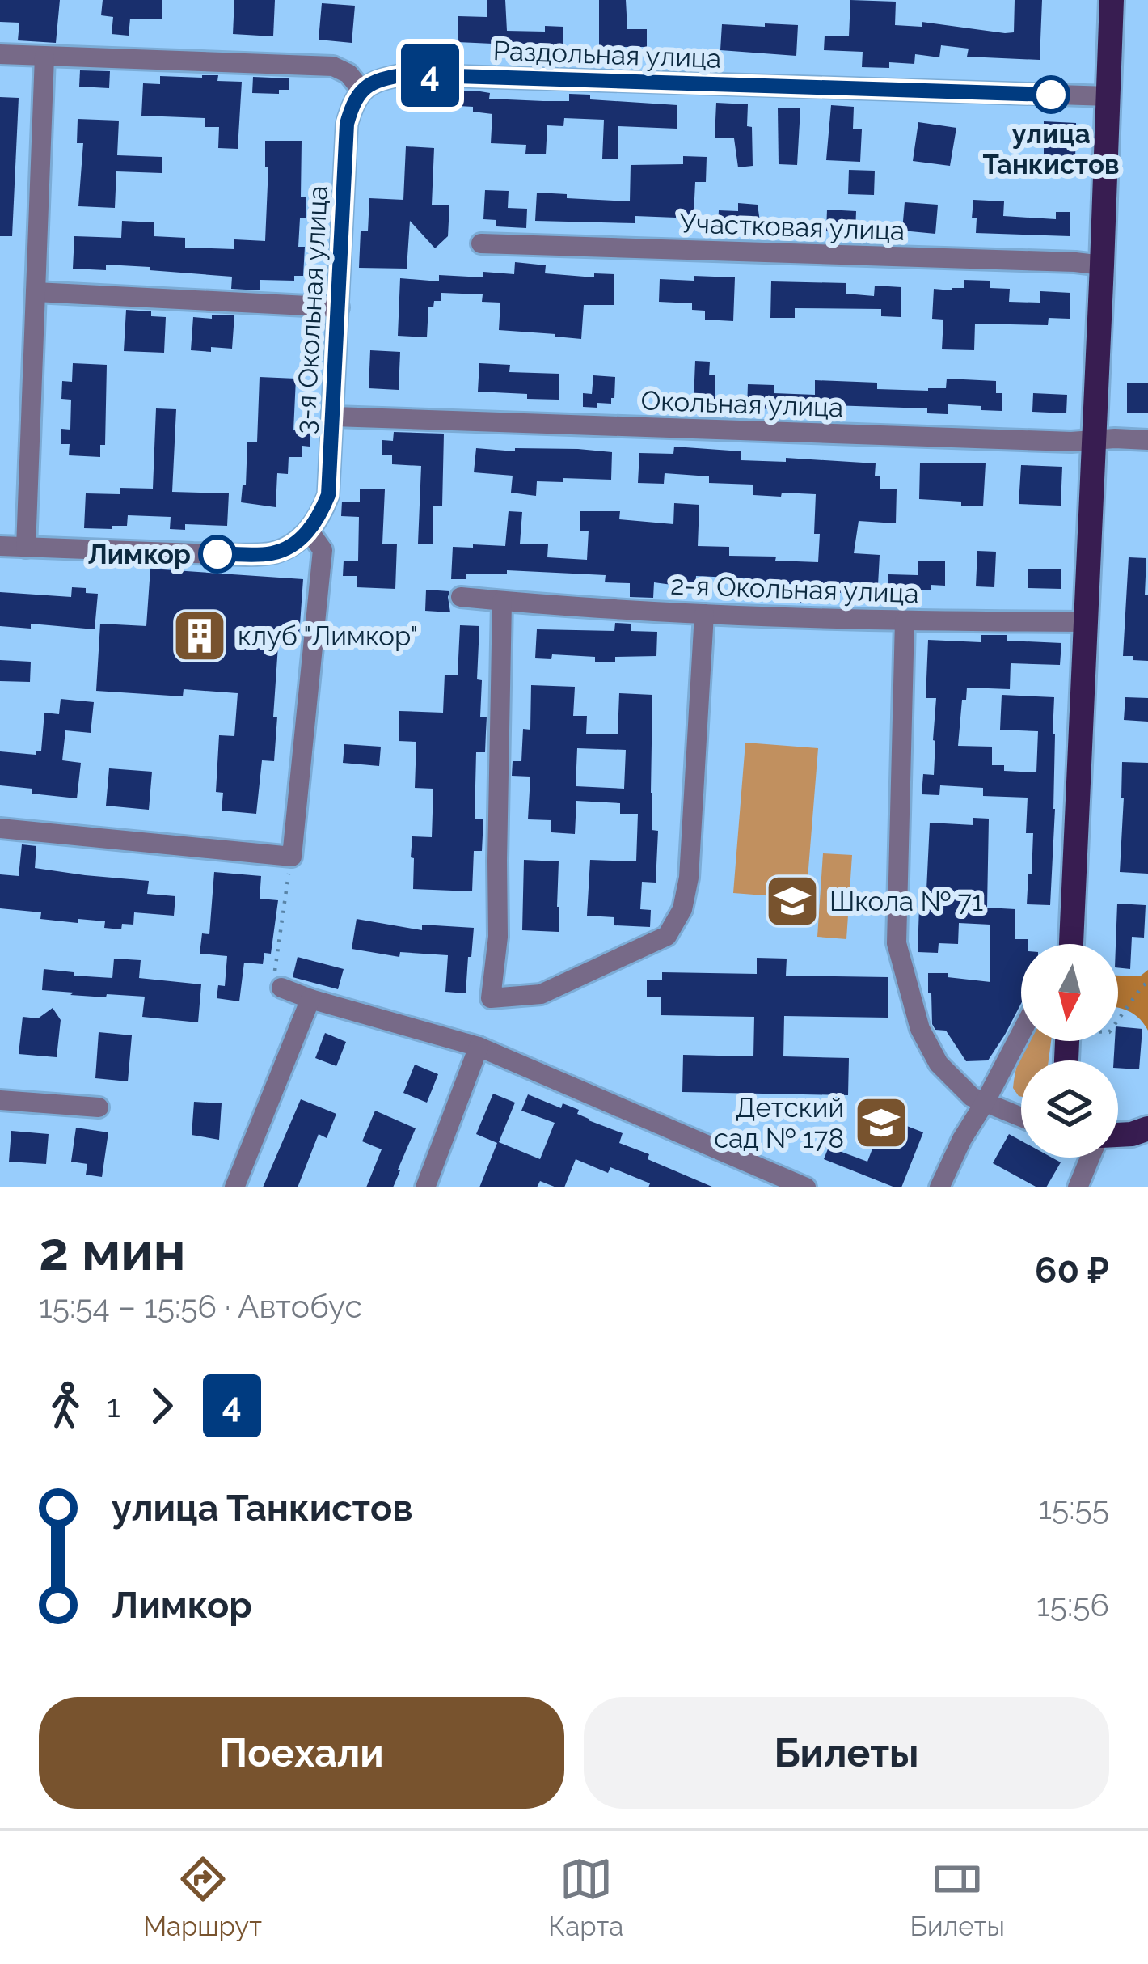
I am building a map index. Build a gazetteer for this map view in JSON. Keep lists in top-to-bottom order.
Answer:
{
  "streets": {
    "street": [
      "Раздольная улица",
      "Участковая улица",
      "3-я Окольная улица",
      "Окольная улица",
      "2-я Окольная улица"
    ]
  },
  "crossings": [
    ["Раздольная улица", "3-я Окольная улица"],
    ["3-я Окольная улица", "Окольная улица"]
  ],
  "places": {
    "other": ["улица Танкистов", "Лимкор"],
    "building": ["клуб \"Лимкор\""],
    "school or university": ["Школа № 71", "Детский сад № 178"]
  },
  "lines": ["bus line 4"],
  "north": "bottom",
  "page": {
    "on_map": "4",
    "heading": ["2 мин", "15:54 – 15:56 · Автобус", "60 ₽"],
    "legs": ["1", "4"],
    "list": [
      {
        "name": "улица Танкистов",
        "value": "15:55"
      },
      {
        "name": "Лимкор",
        "value": "15:56"
      }
    ],
    "buttons": ["Поехали", "Билеты"],
    "tabs": ["Маршрут", "Карта", "Билеты"]
  }
}
